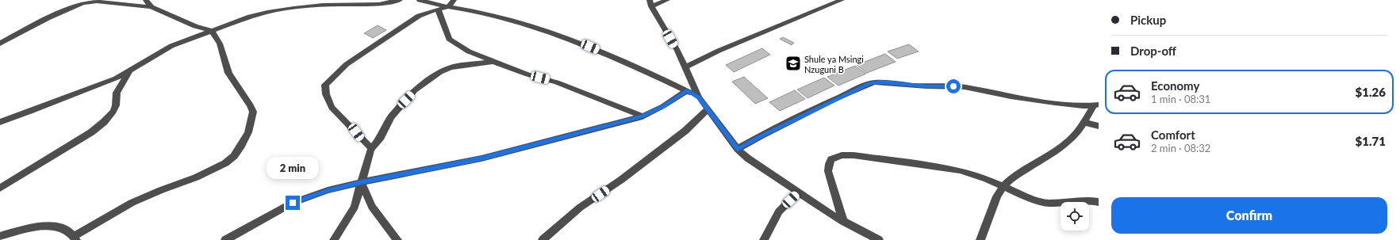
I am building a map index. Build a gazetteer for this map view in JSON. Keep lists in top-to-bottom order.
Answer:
{
  "places": {
    "school or university": ["Shule ya Msingi Nzuguni B"]
  },
  "page": {
    "banner": ["Pickup", "Drop-off"],
    "list": [
      {
        "name": "Economy",
        "note": "1 min · 08:31",
        "value": "$1.26"
      },
      {
        "name": "Comfort",
        "note": "2 min · 08:32",
        "value": "$1.71"
      }
    ],
    "bubble": "2 min",
    "buttons": "Confirm"
  }
}
